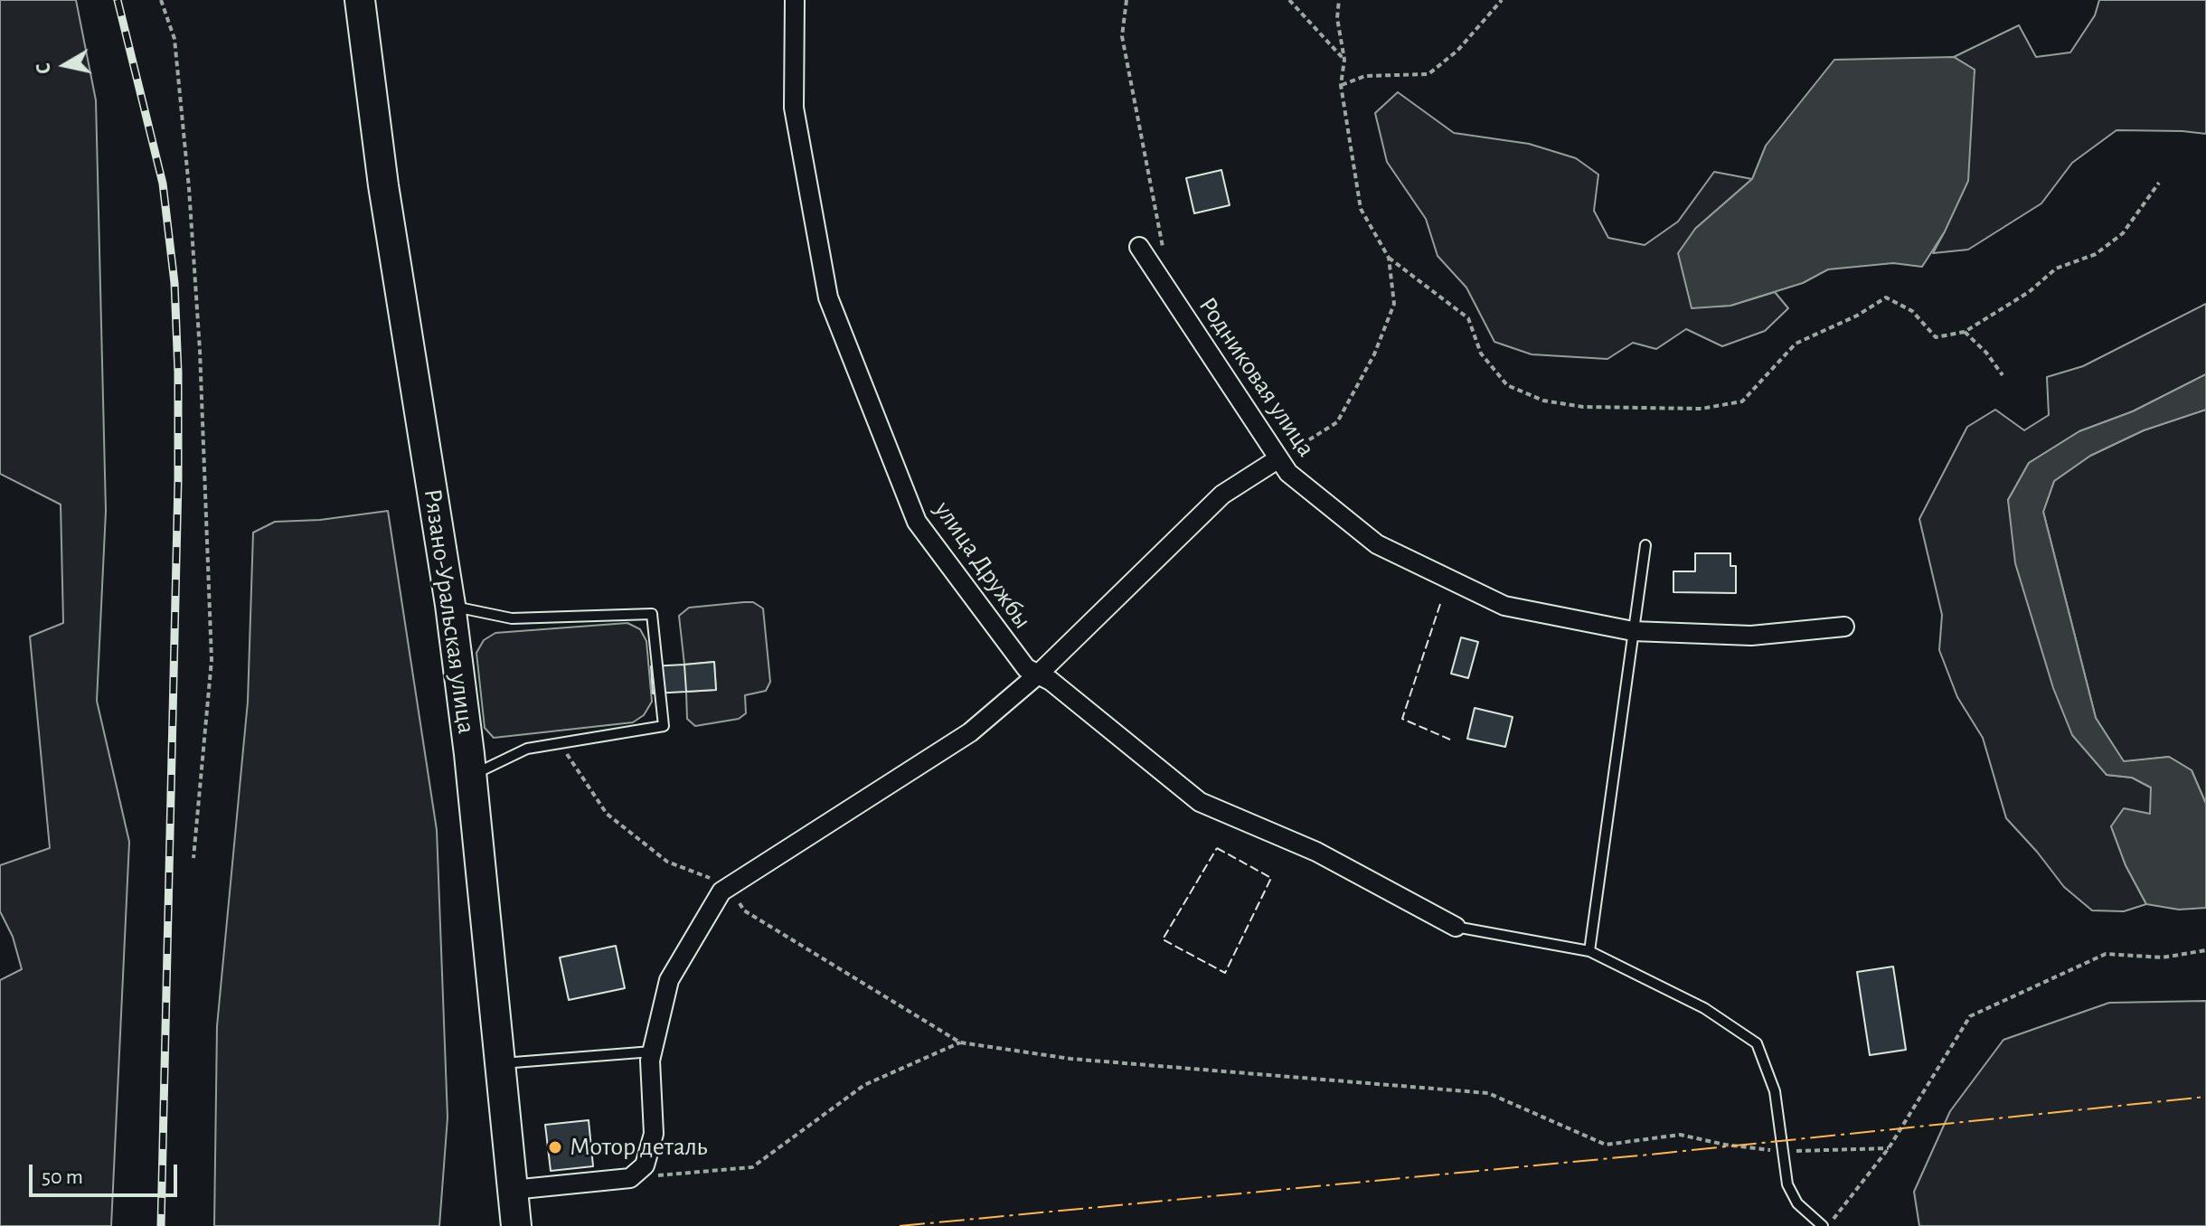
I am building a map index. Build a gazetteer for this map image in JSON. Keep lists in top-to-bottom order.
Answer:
{
  "streets": {
    "main road": ["Рязано-Уральская улица"],
    "street": ["Родниковая улица", "улица Дружбы"]
  },
  "places": ["Мотор деталь"],
  "scale_bar": "50 m",
  "north": "left"
}
